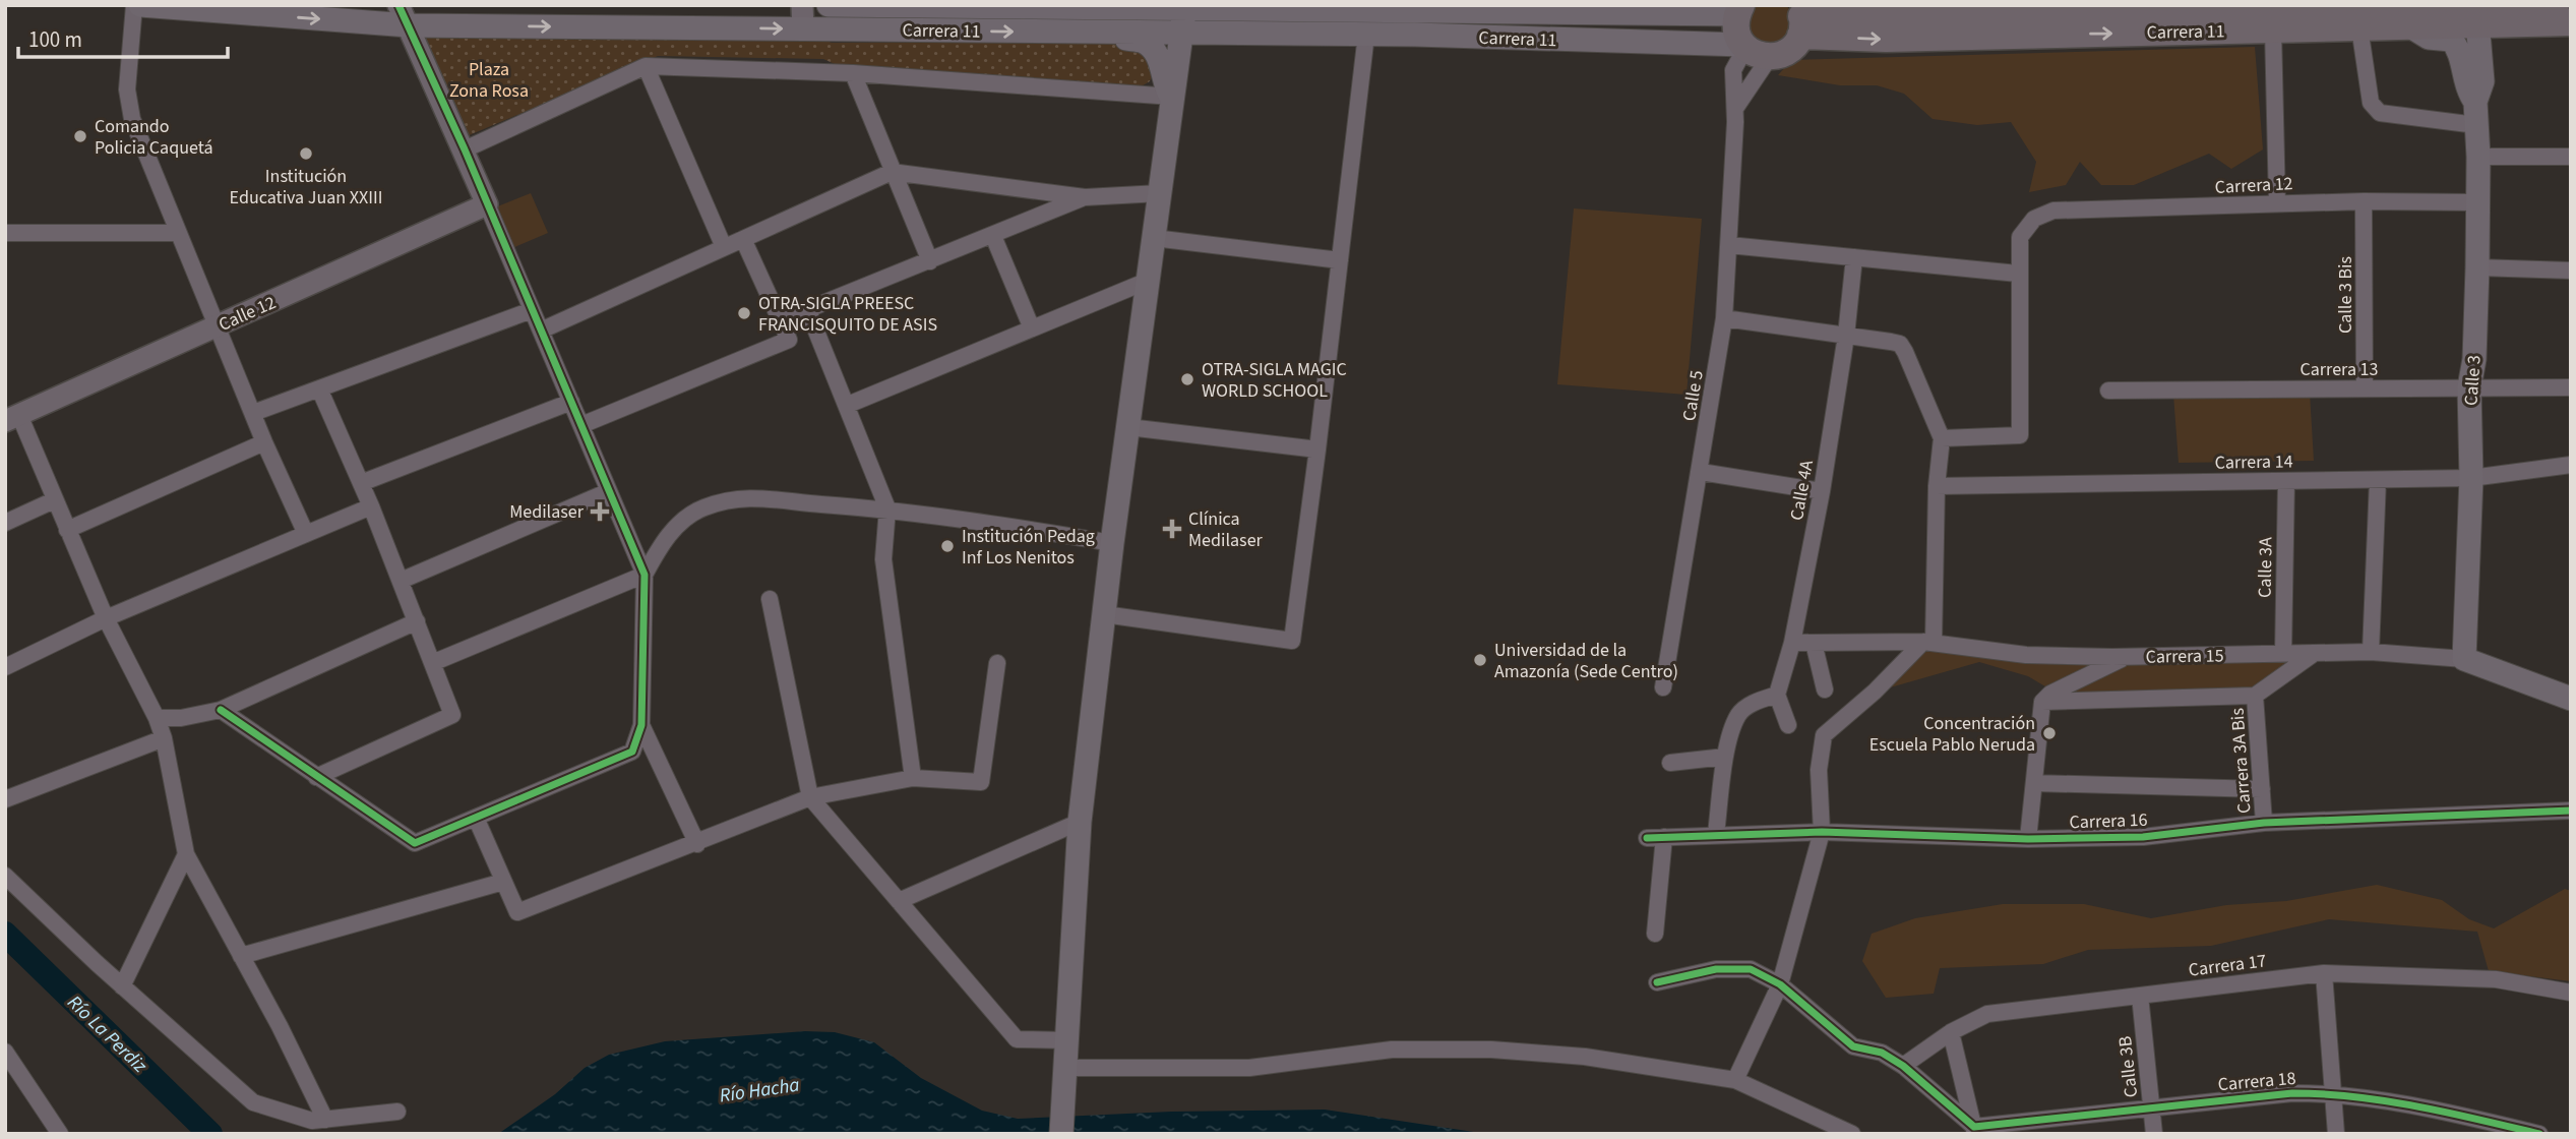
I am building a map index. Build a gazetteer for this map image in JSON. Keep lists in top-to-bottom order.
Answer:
{
  "streets": {
    "main road": ["Carrera 11", "Calle 3", "Carrera 15"],
    "street": [
      "Carrera 12",
      "Calle 3 Bis",
      "Calle 12",
      "Carrera 13",
      "Calle 5",
      "Carrera 14",
      "Calle 4A",
      "Calle 3A",
      "Carrera 3A Bis",
      "Carrera 16",
      "Carrera 17",
      "Calle 3B",
      "Carrera 18"
    ]
  },
  "crossings": [
    ["Carrera 11", "Calle 3"],
    ["Carrera 11", "Calle 5"],
    ["Carrera 12", "Calle 3 Bis"],
    ["Carrera 12", "Calle 3"],
    ["Calle 3 Bis", "Carrera 13"],
    ["Carrera 13", "Calle 3"],
    ["Calle 3", "Carrera 14"],
    ["Calle 3", "Carrera 15"],
    ["Carrera 14", "Calle 3A"],
    ["Calle 4A", "Carrera 15"],
    ["Calle 3A", "Carrera 15"],
    ["Carrera 3A Bis", "Carrera 16"],
    ["Carrera 17", "Calle 3B"],
    ["Calle 3B", "Carrera 18"]
  ],
  "water": ["Río La Perdiz", "Río Hacha"],
  "parks": ["Plaza Zona Rosa"],
  "places": {
    "other": [
      "Comando Policia Caquetá",
      "Institución Educativa Juan XXIII",
      "OTRA-SIGLA PREESC FRANCISQUITO DE ASIS",
      "OTRA-SIGLA MAGIC WORLD SCHOOL",
      "Institución Pedag Inf Los Nenitos",
      "Universidad de la Amazonía (Sede Centro)",
      "Concentración Escuela Pablo Neruda"
    ],
    "health": ["Medilaser", "Clínica Medilaser"]
  },
  "scale_bar": "100 m"
}
